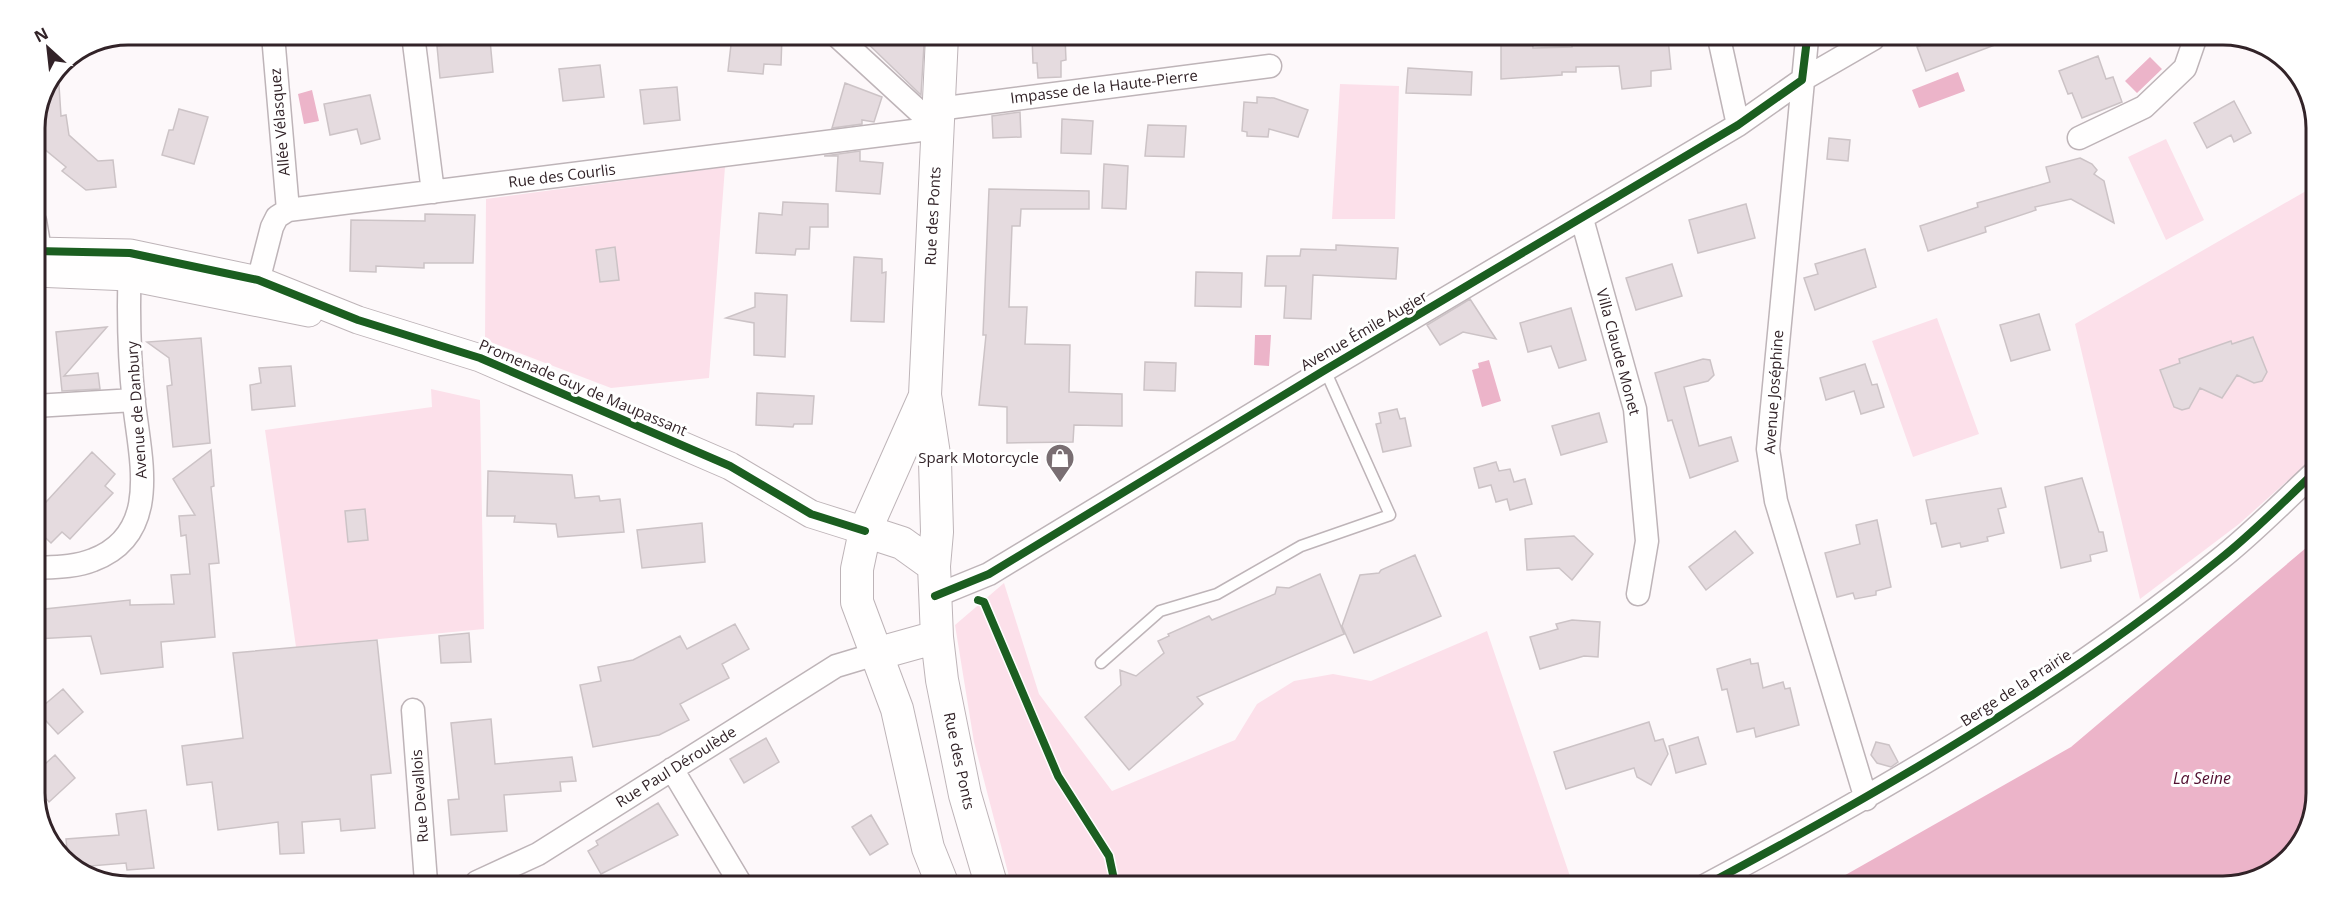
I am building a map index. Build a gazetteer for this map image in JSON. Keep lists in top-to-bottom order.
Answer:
{
  "streets": {
    "main road": ["Rue des Ponts"],
    "street": [
      "Impasse de la Haute-Pierre",
      "Allée Vélasquez",
      "Rue des Courlis",
      "Avenue Émile Augier",
      "Villa Claude Monet",
      "Promenade Guy de Maupassant",
      "Avenue Joséphine",
      "Avenue de Danbury",
      "Berge de la Prairie",
      "Rue Paul Déroulède",
      "Rue Devallois"
    ]
  },
  "crossings": [
    ["Impasse de la Haute-Pierre", "Rue des Courlis"],
    ["Impasse de la Haute-Pierre", "Rue des Ponts"],
    ["Allée Vélasquez", "Rue des Courlis"],
    ["Rue des Courlis", "Rue des Ponts"],
    ["Rue des Ponts", "Avenue Émile Augier"],
    ["Rue des Ponts", "Promenade Guy de Maupassant"],
    ["Rue des Ponts", "Rue Paul Déroulède"],
    ["Avenue Émile Augier", "Villa Claude Monet"],
    ["Avenue Émile Augier", "Avenue Joséphine"],
    ["Promenade Guy de Maupassant", "Avenue de Danbury"],
    ["Avenue Joséphine", "Berge de la Prairie"]
  ],
  "water": ["La Seine"],
  "places": {
    "shop": ["Spark Motorcycle"]
  },
  "north": "top left"
}
